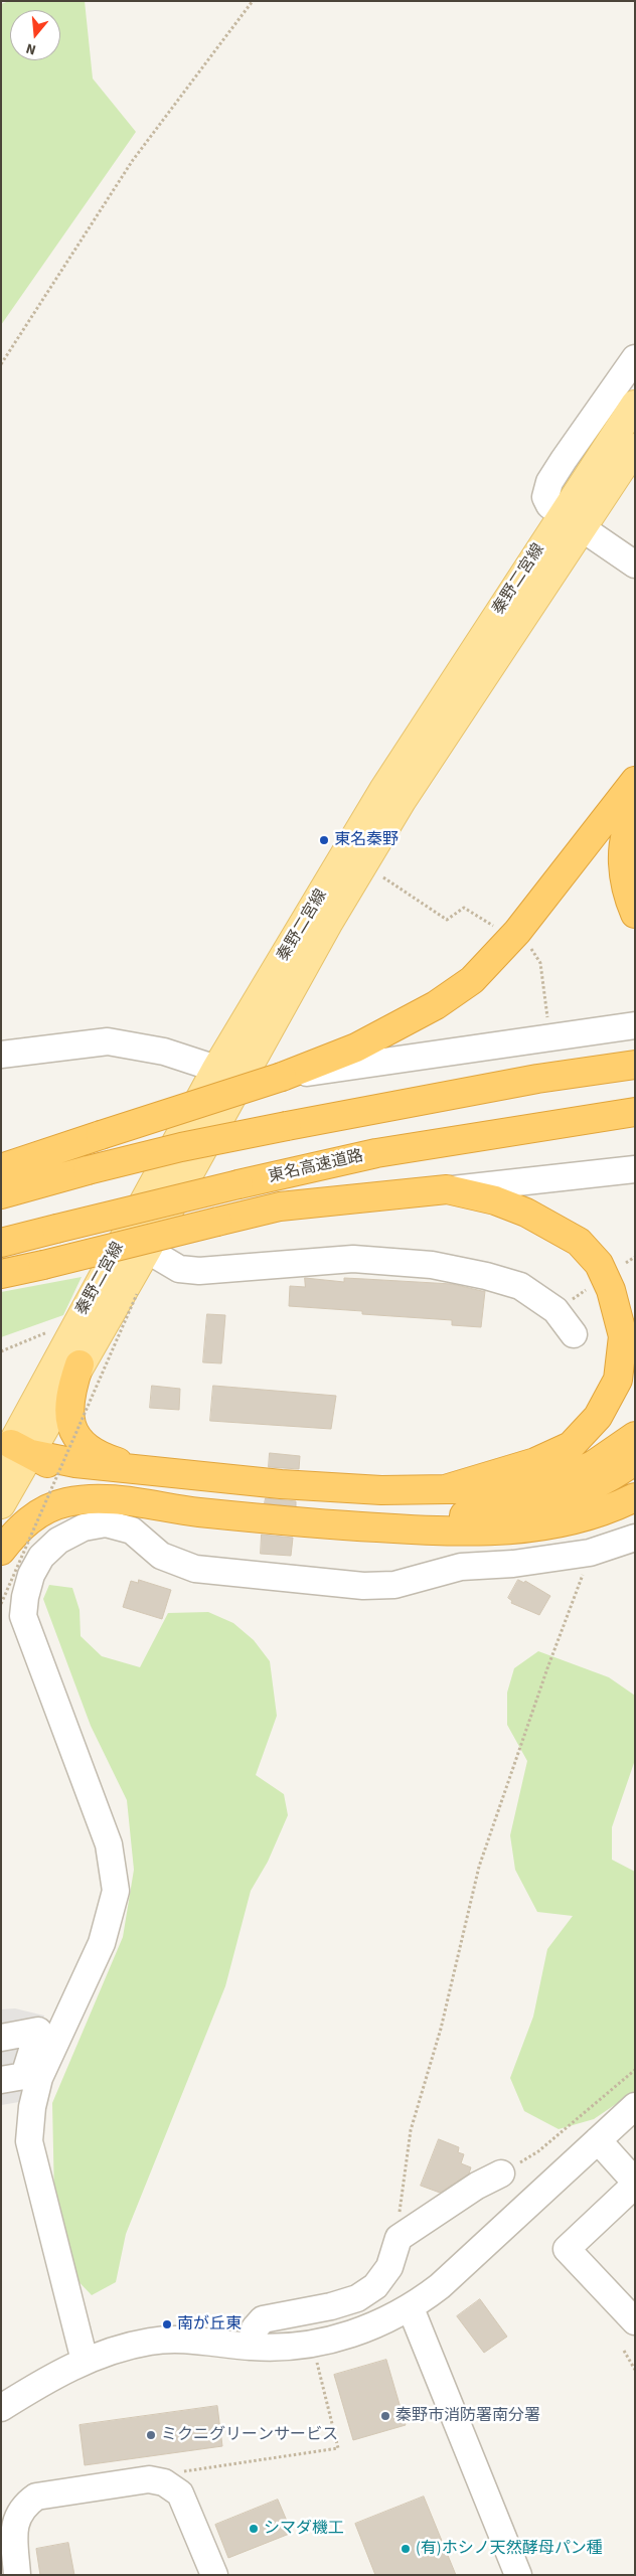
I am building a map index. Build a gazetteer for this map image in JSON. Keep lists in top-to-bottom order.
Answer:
{
  "streets": {
    "highway": ["東名高速道路"],
    "main road": ["秦野二宮線"]
  },
  "places": [
    "東名秦野",
    "南が丘東",
    "秦野市消防署南分署",
    "ミクニグリーンサービス",
    "シマダ機工",
    "(有)ホシノ天然酵母パン種"
  ],
  "north": "bottom"
}
